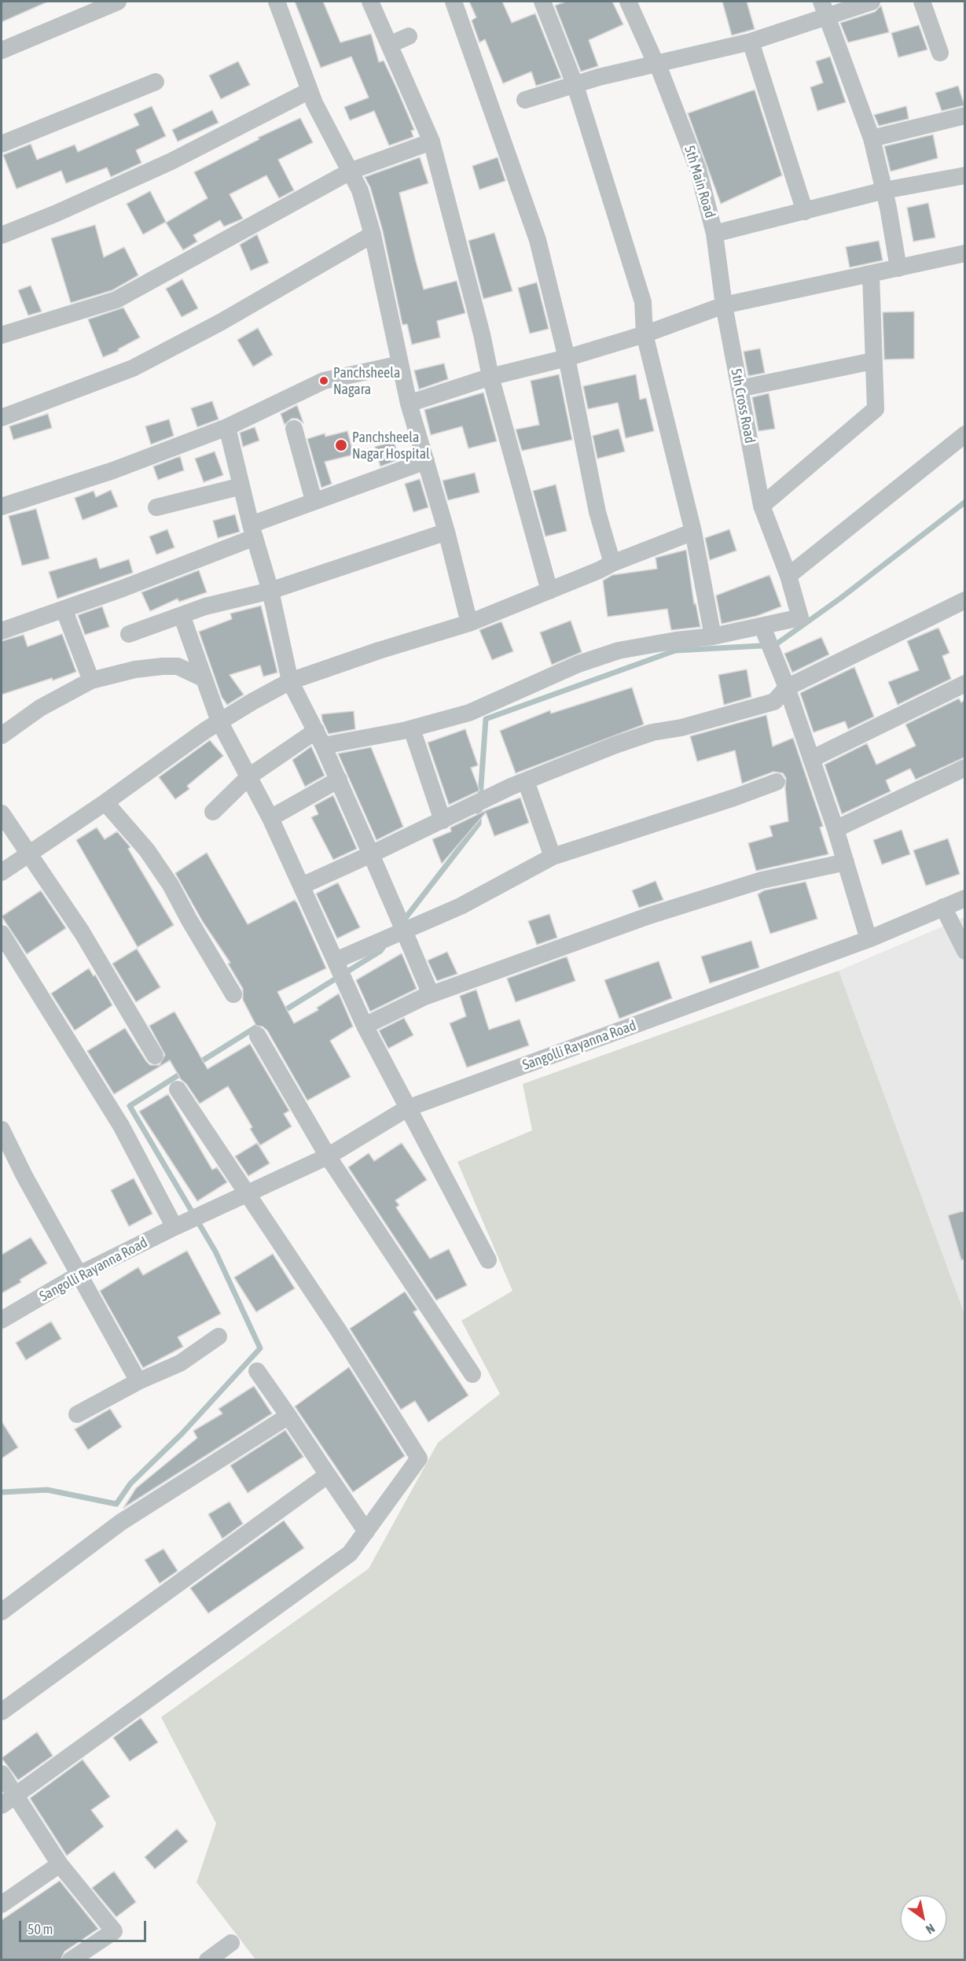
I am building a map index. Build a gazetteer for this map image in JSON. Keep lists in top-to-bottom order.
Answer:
{
  "streets": {
    "street": ["5th Main Road", "5th Cross Road", "Sangolli Rayanna Road"]
  },
  "crossings": [
    ["5th Main Road", "5th Cross Road"]
  ],
  "places": ["Panchsheela Nagara", "Panchsheela Nagar Hospital"],
  "scale_bar": "50 m",
  "north": "bottom right"
}
